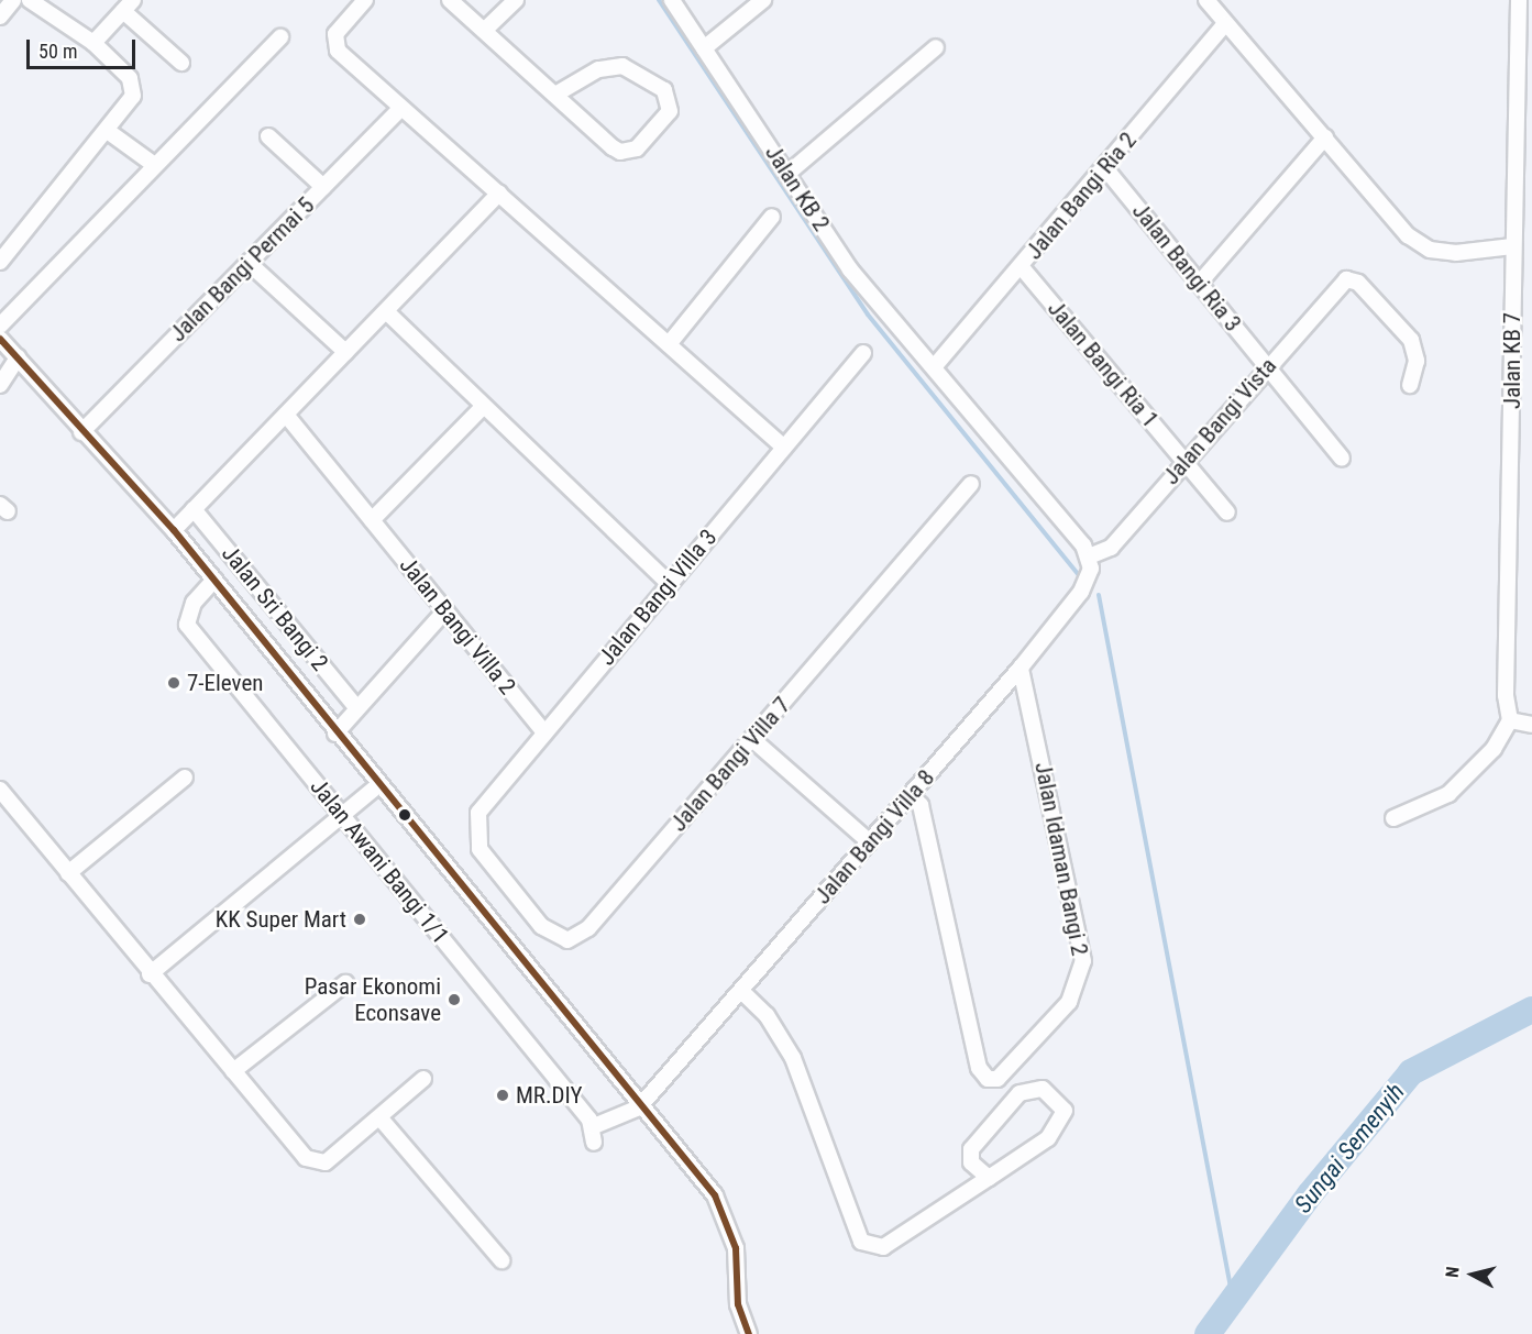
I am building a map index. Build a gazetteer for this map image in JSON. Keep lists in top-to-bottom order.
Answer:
{
  "streets": {
    "street": [
      "Jalan KB 2",
      "Jalan Bangi Ria 2",
      "Jalan Bangi Ria 3",
      "Jalan Bangi Permai 5",
      "Jalan KB 7",
      "Jalan Bangi Ria 1",
      "Jalan Bangi Vista",
      "Jalan Bangi Villa 3",
      "Jalan Sri Bangi 2",
      "Jalan Bangi Villa 2",
      "Jalan Bangi Villa 7",
      "Jalan Bangi Villa 8",
      "Jalan Idaman Bangi 2",
      "Jalan Awani Bangi 1/1"
    ]
  },
  "crossings": [
    ["Jalan KB 2", "Jalan Bangi Ria 2"],
    ["Jalan KB 2", "Jalan Bangi Vista"],
    ["Jalan KB 2", "Jalan Bangi Villa 8"],
    ["Jalan Bangi Ria 2", "Jalan Bangi Ria 3"],
    ["Jalan Bangi Ria 2", "Jalan Bangi Ria 1"],
    ["Jalan Bangi Ria 3", "Jalan Bangi Vista"],
    ["Jalan Bangi Ria 1", "Jalan Bangi Vista"],
    ["Jalan Bangi Vista", "Jalan Bangi Villa 8"],
    ["Jalan Bangi Villa 3", "Jalan Bangi Villa 2"],
    ["Jalan Bangi Villa 3", "Jalan Bangi Villa 7"],
    ["Jalan Bangi Villa 8", "Jalan Idaman Bangi 2"]
  ],
  "water": ["Sungai Semenyih"],
  "places": [
    "7-Eleven",
    "KK Super Mart",
    "Pasar Ekonomi Econsave",
    "MR.DIY"
  ],
  "scale_bar": "50 m",
  "north": "left"
}
